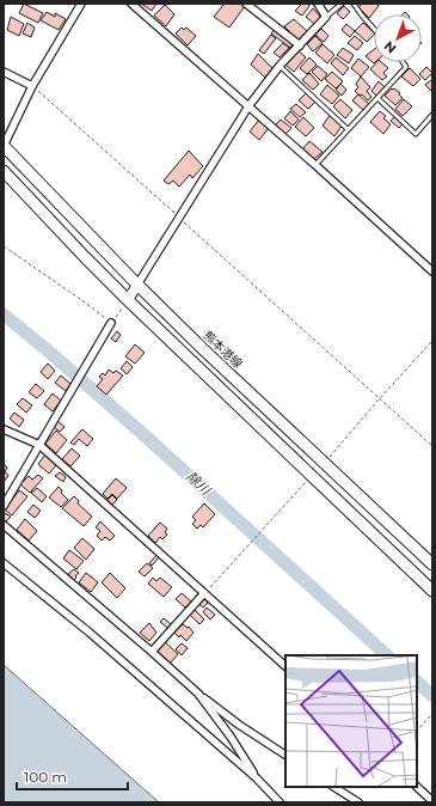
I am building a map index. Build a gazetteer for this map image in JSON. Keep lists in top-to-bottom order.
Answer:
{
  "streets": {
    "main road": ["熊本港線"]
  },
  "water": ["除川"],
  "scale_bar": "100 m",
  "north": "bottom left"
}
